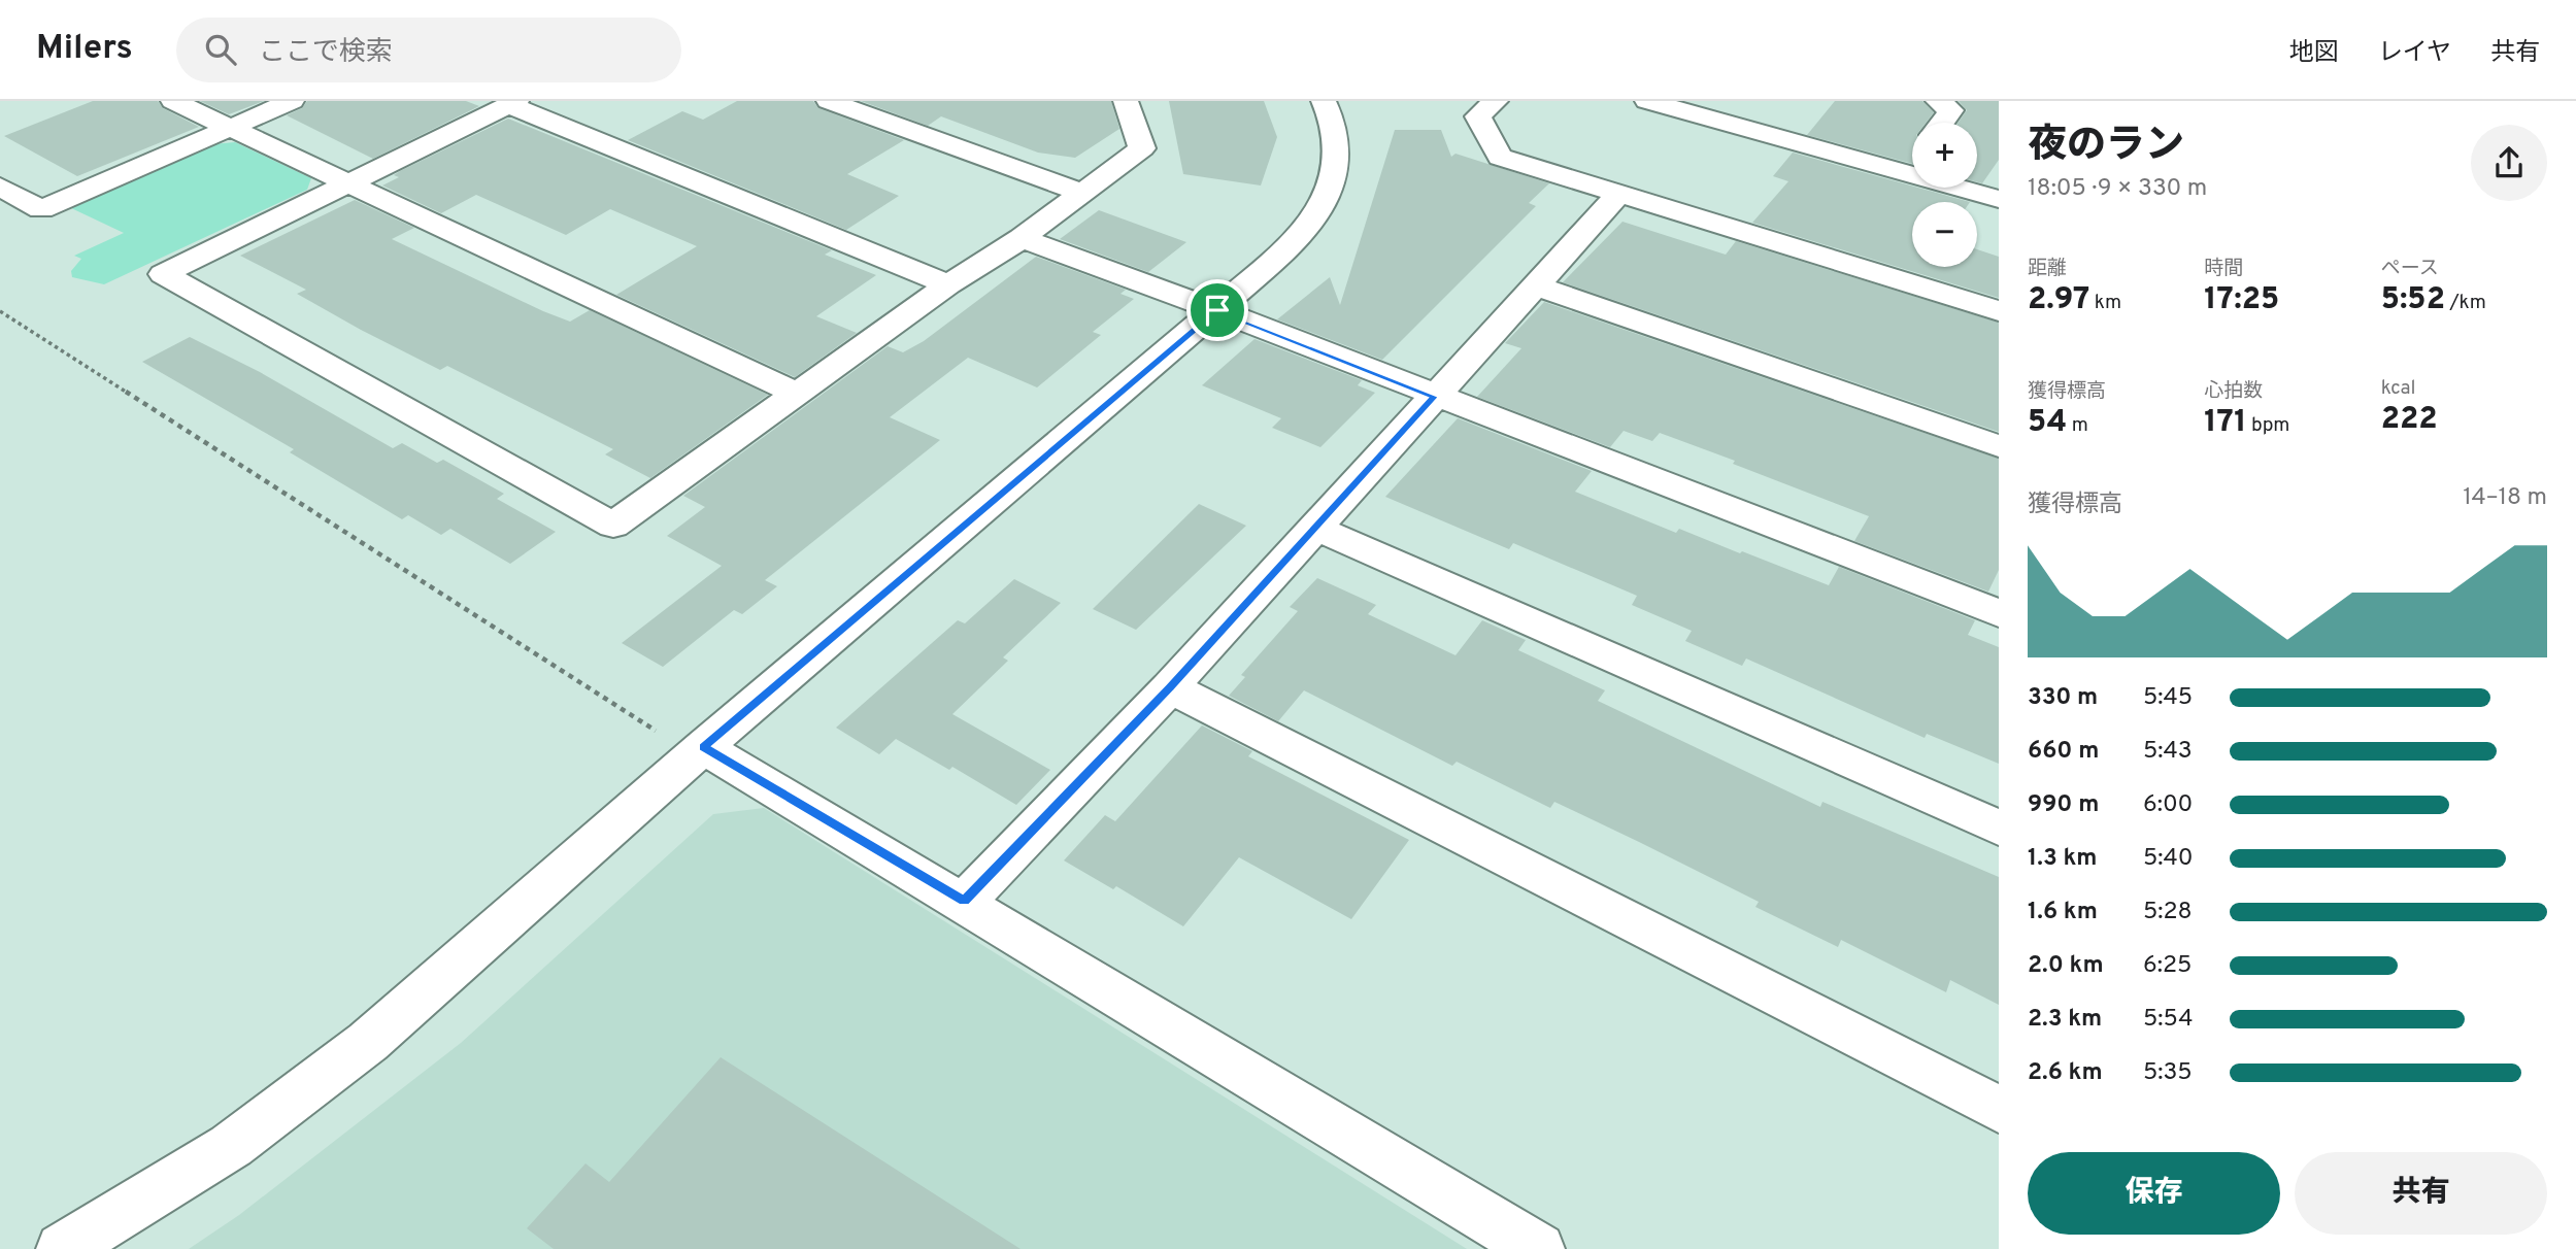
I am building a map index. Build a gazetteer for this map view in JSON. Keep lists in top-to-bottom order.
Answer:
{
  "page": {
    "header": "Milers",
    "search": "ここで検索",
    "nav": ["地図", "レイヤ", "共有"],
    "heading": ["夜のラン", "18:05 · 9 × 330 m"],
    "map_buttons": ["+", "−"],
    "stats": [
      ["距離", "2.97 km"],
      ["時間", "17:25"],
      ["ペース", "5:52 /km"],
      ["獲得標高", "54 m"],
      ["心拍数", "171 bpm"],
      ["kcal", "222"]
    ],
    "chart": ["獲得標高", "14–18 m"],
    "list": [
      {
        "name": "330 m",
        "note": "5:45"
      },
      {
        "name": "660 m",
        "note": "5:43"
      },
      {
        "name": "990 m",
        "note": "6:00"
      },
      {
        "name": "1.3 km",
        "note": "5:40"
      },
      {
        "name": "1.6 km",
        "note": "5:28"
      },
      {
        "name": "2.0 km",
        "note": "6:25"
      },
      {
        "name": "2.3 km",
        "note": "5:54"
      },
      {
        "name": "2.6 km",
        "note": "5:35"
      }
    ],
    "buttons": ["保存", "共有"]
  }
}
